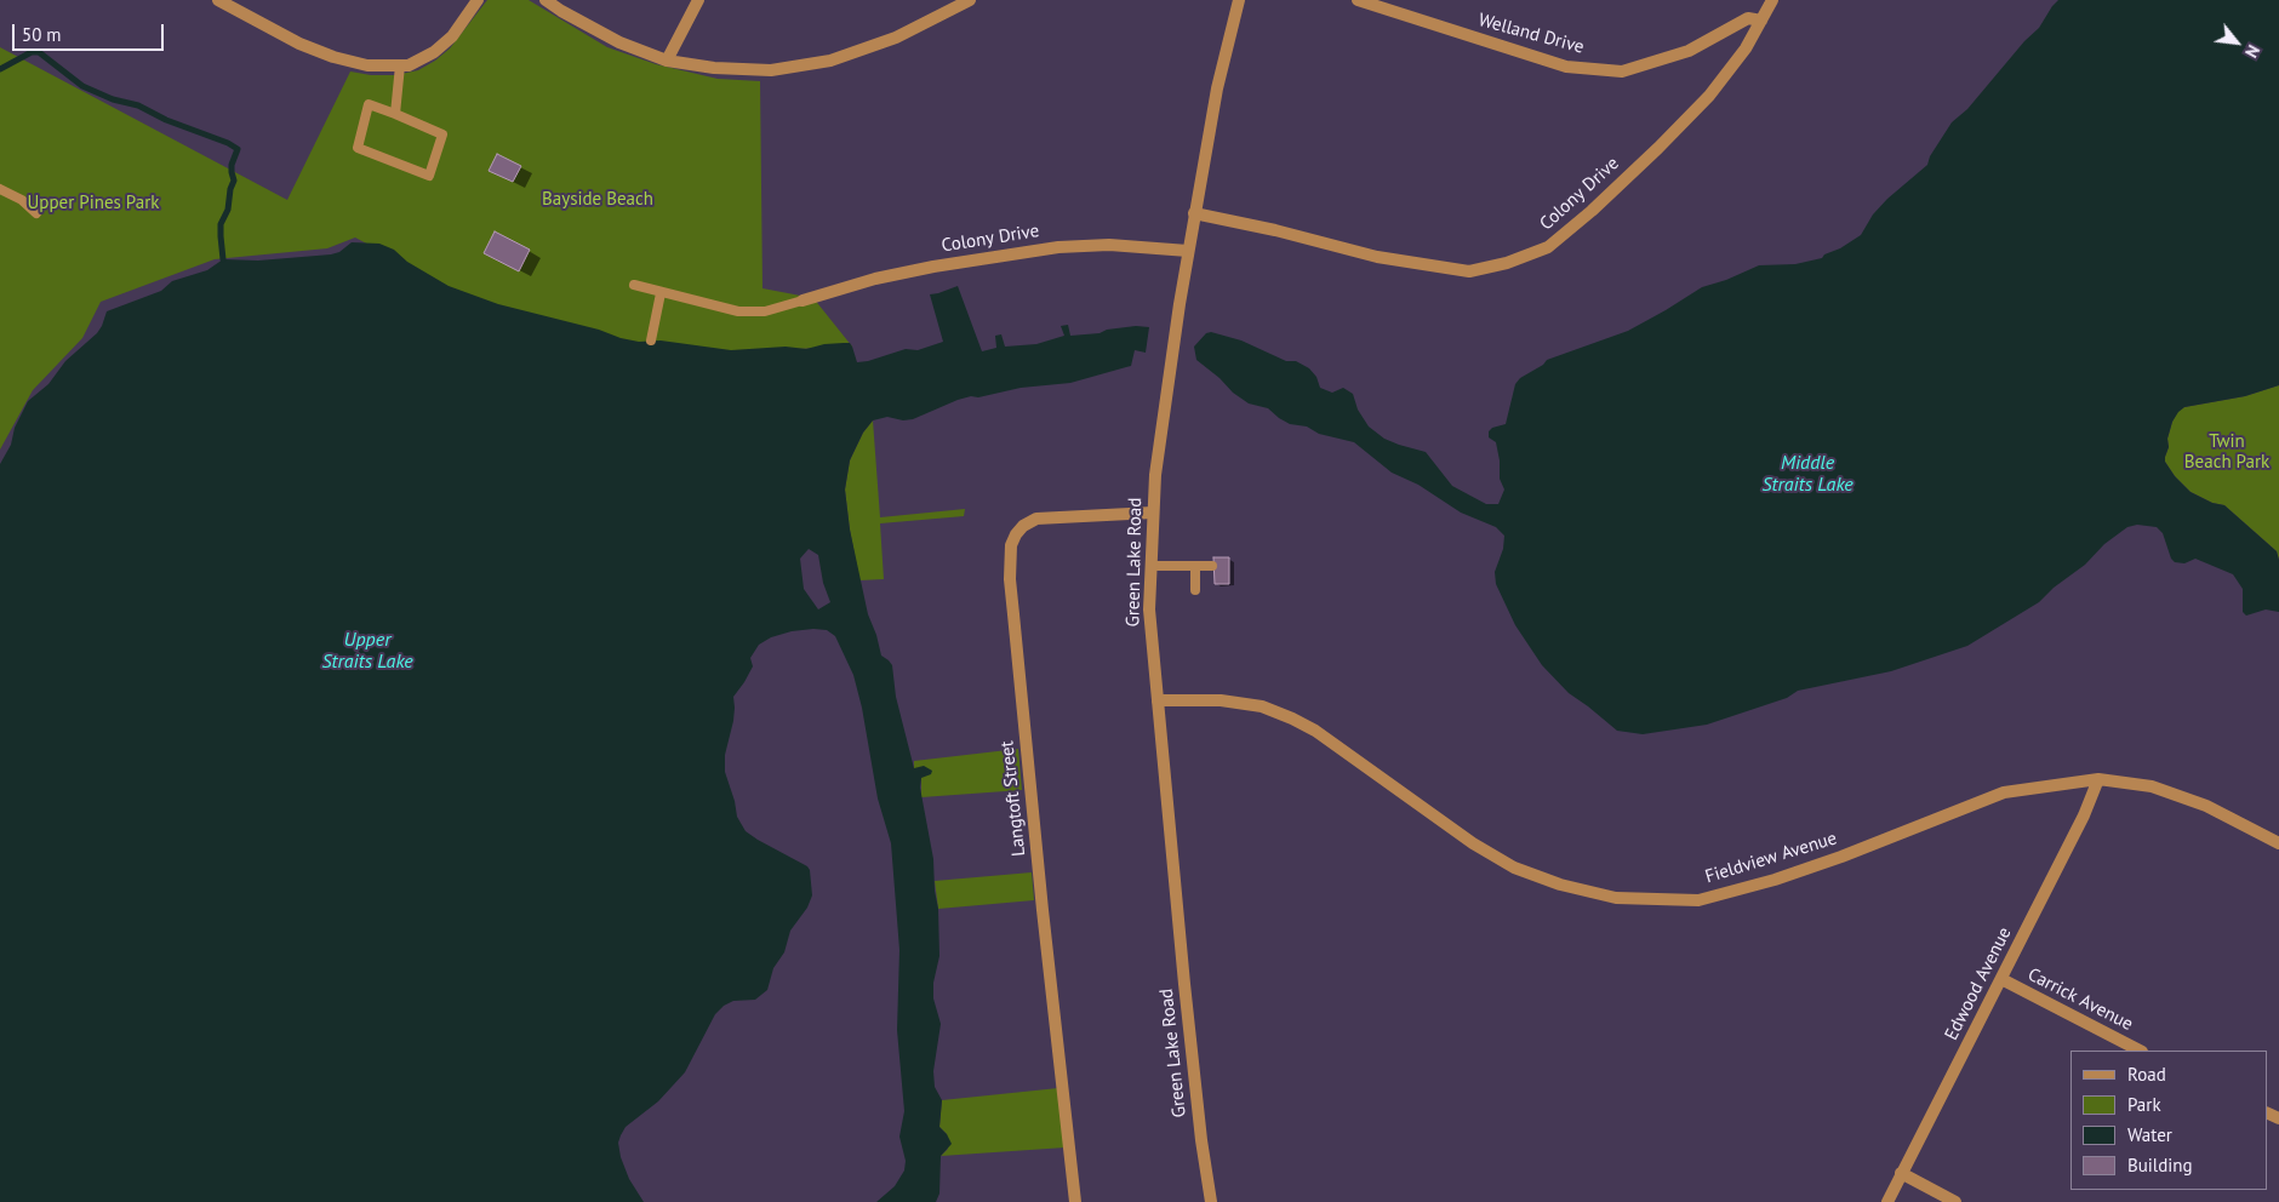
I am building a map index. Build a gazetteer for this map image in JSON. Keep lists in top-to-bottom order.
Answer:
{
  "streets": {
    "street": [
      "Welland Drive",
      "Colony Drive",
      "Green Lake Road",
      "Langtoft Street",
      "Fieldview Avenue",
      "Edwood Avenue",
      "Carrick Avenue"
    ]
  },
  "crossings": [
    ["Welland Drive", "Colony Drive"],
    ["Colony Drive", "Green Lake Road"],
    ["Green Lake Road", "Langtoft Street"],
    ["Green Lake Road", "Fieldview Avenue"],
    ["Fieldview Avenue", "Edwood Avenue"],
    ["Edwood Avenue", "Carrick Avenue"]
  ],
  "water": ["Middle Straits Lake", "Upper Straits Lake"],
  "parks": ["Bayside Beach", "Upper Pines Park", "Twin Beach Park"],
  "legend": [
    "Road",
    "Park",
    "Water",
    "Building"
  ],
  "scale_bar": "50 m",
  "north": "bottom right"
}
